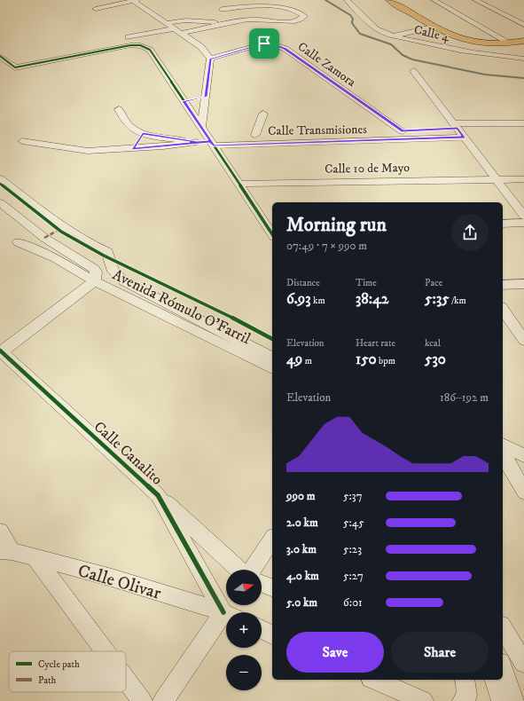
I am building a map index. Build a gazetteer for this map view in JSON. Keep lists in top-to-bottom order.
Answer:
{
  "streets": {
    "street": [
      "Calle 4",
      "Calle Zamora",
      "Calle Transmisiones",
      "Calle 10 de Mayo",
      "Avenida Rómulo O'Farril",
      "Calle Canalito",
      "Calle Olivar"
    ]
  },
  "crossings": [
    ["Calle Zamora", "Calle Transmisiones"]
  ],
  "legend": ["Cycle path", "Path"],
  "north": "right",
  "page": {
    "heading": ["Morning run", "07:49 · 7 × 990 m"],
    "stats": [
      ["Distance", "6.93 km"],
      ["Time", "38:42"],
      ["Pace", "5:35 /km"],
      ["Elevation", "49 m"],
      ["Heart rate", "150 bpm"],
      ["kcal", "530"]
    ],
    "chart": ["Elevation", "186–192 m"],
    "list": [
      {
        "name": "990 m",
        "note": "5:37"
      },
      {
        "name": "2.0 km",
        "note": "5:45"
      },
      {
        "name": "3.0 km",
        "note": "5:23"
      },
      {
        "name": "4.0 km",
        "note": "5:27"
      },
      {
        "name": "5.0 km",
        "note": "6:01"
      }
    ],
    "map_buttons": ["+", "−"],
    "buttons": ["Save", "Share"]
  }
}
